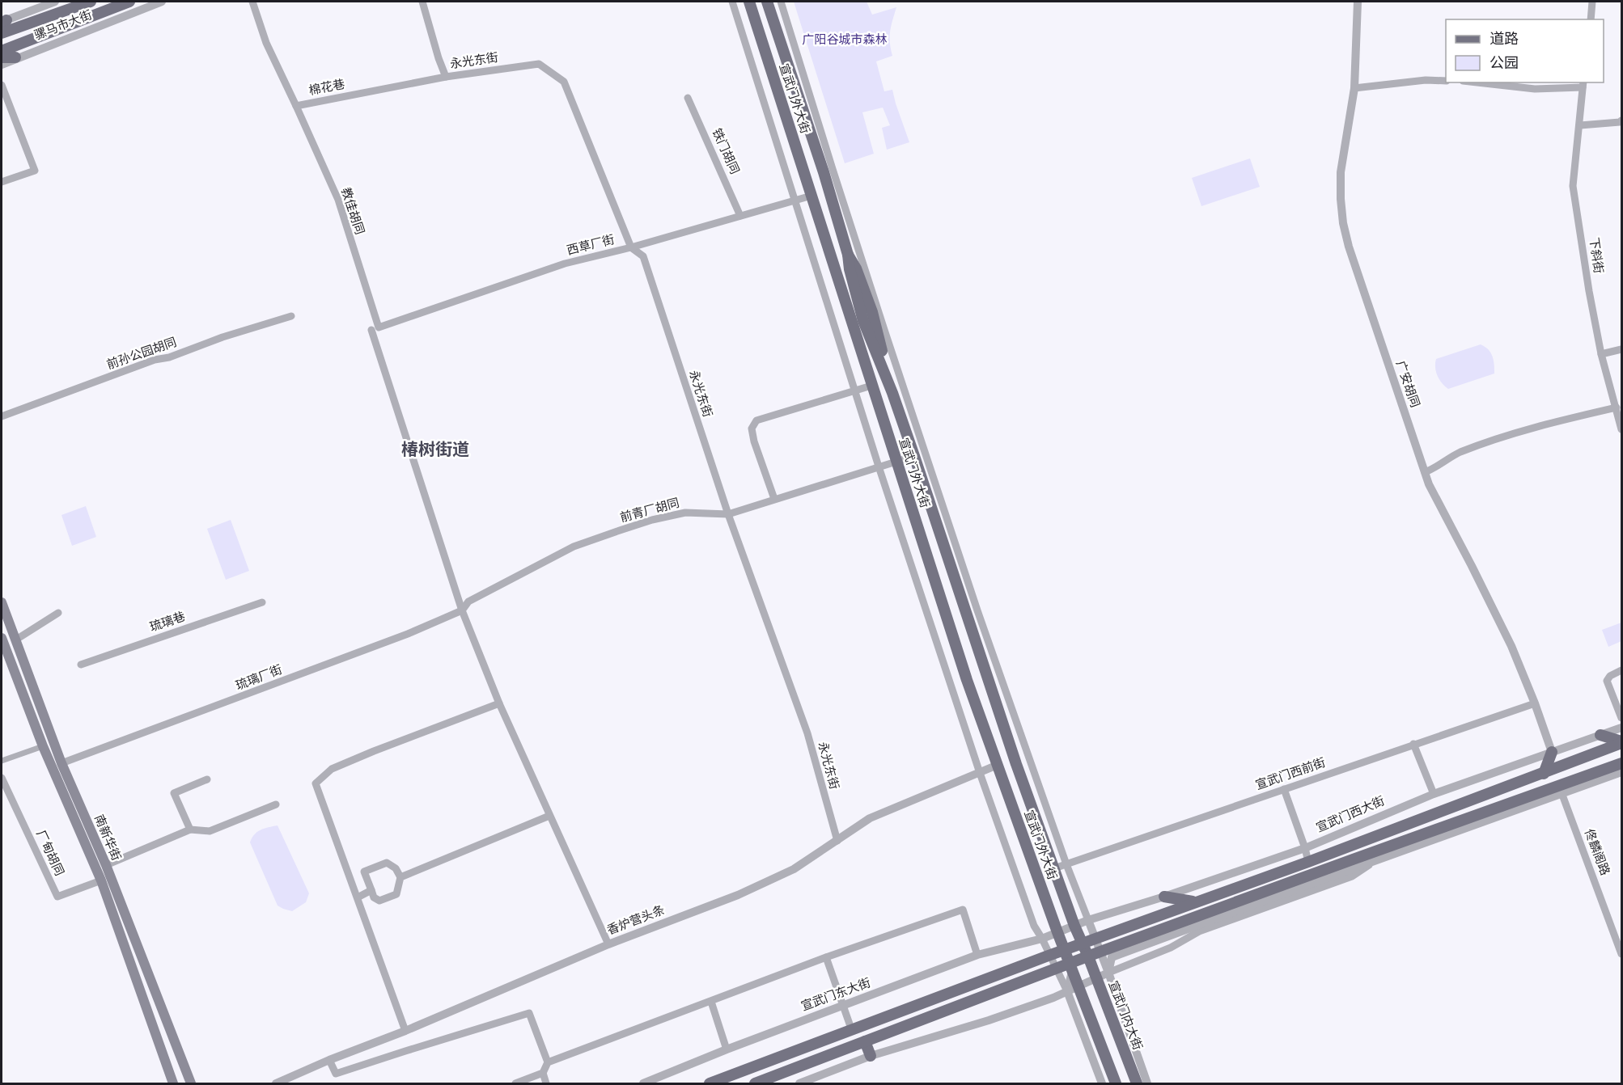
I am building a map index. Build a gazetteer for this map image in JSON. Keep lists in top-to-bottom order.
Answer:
{
  "streets": {
    "main road": [
      "骡马市大街",
      "宣武门外大街",
      "南新华街",
      "宣武门内大街"
    ],
    "street": [
      "永光东街",
      "棉花巷",
      "铁门胡同",
      "教佳胡同",
      "西草厂街",
      "下斜街",
      "前孙公园胡同",
      "广安胡同",
      "前青厂胡同",
      "琉璃巷",
      "琉璃厂街",
      "宣武门西前街",
      "宣武门西大街",
      "佟麟阁路",
      "厂甸胡同",
      "香炉营头条",
      "宣武门东大街"
    ]
  },
  "crossings": [
    ["永光东街", "棉花巷"],
    ["永光东街", "西草厂街"],
    ["永光东街", "前青厂胡同"],
    ["永光东街", "香炉营头条"],
    ["棉花巷", "教佳胡同"],
    ["宣武门外大街", "西草厂街"],
    ["宣武门外大街", "前青厂胡同"],
    ["宣武门外大街", "宣武门西前街"],
    ["宣武门外大街", "宣武门西大街"],
    ["宣武门外大街", "香炉营头条"],
    ["宣武门外大街", "宣武门东大街"],
    ["宣武门外大街", "宣武门内大街"],
    ["铁门胡同", "西草厂街"],
    ["教佳胡同", "西草厂街"],
    ["教佳胡同", "前青厂胡同"],
    ["教佳胡同", "琉璃厂街"],
    ["教佳胡同", "香炉营头条"],
    ["广安胡同", "宣武门西前街"],
    ["广安胡同", "宣武门西大街"],
    ["前青厂胡同", "琉璃厂街"],
    ["琉璃厂街", "南新华街"],
    ["宣武门西大街", "宣武门东大街"],
    ["南新华街", "厂甸胡同"]
  ],
  "districts": ["椿树街道"],
  "parks": ["广阳谷城市森林"],
  "legend": ["道路", "公园"]
}
